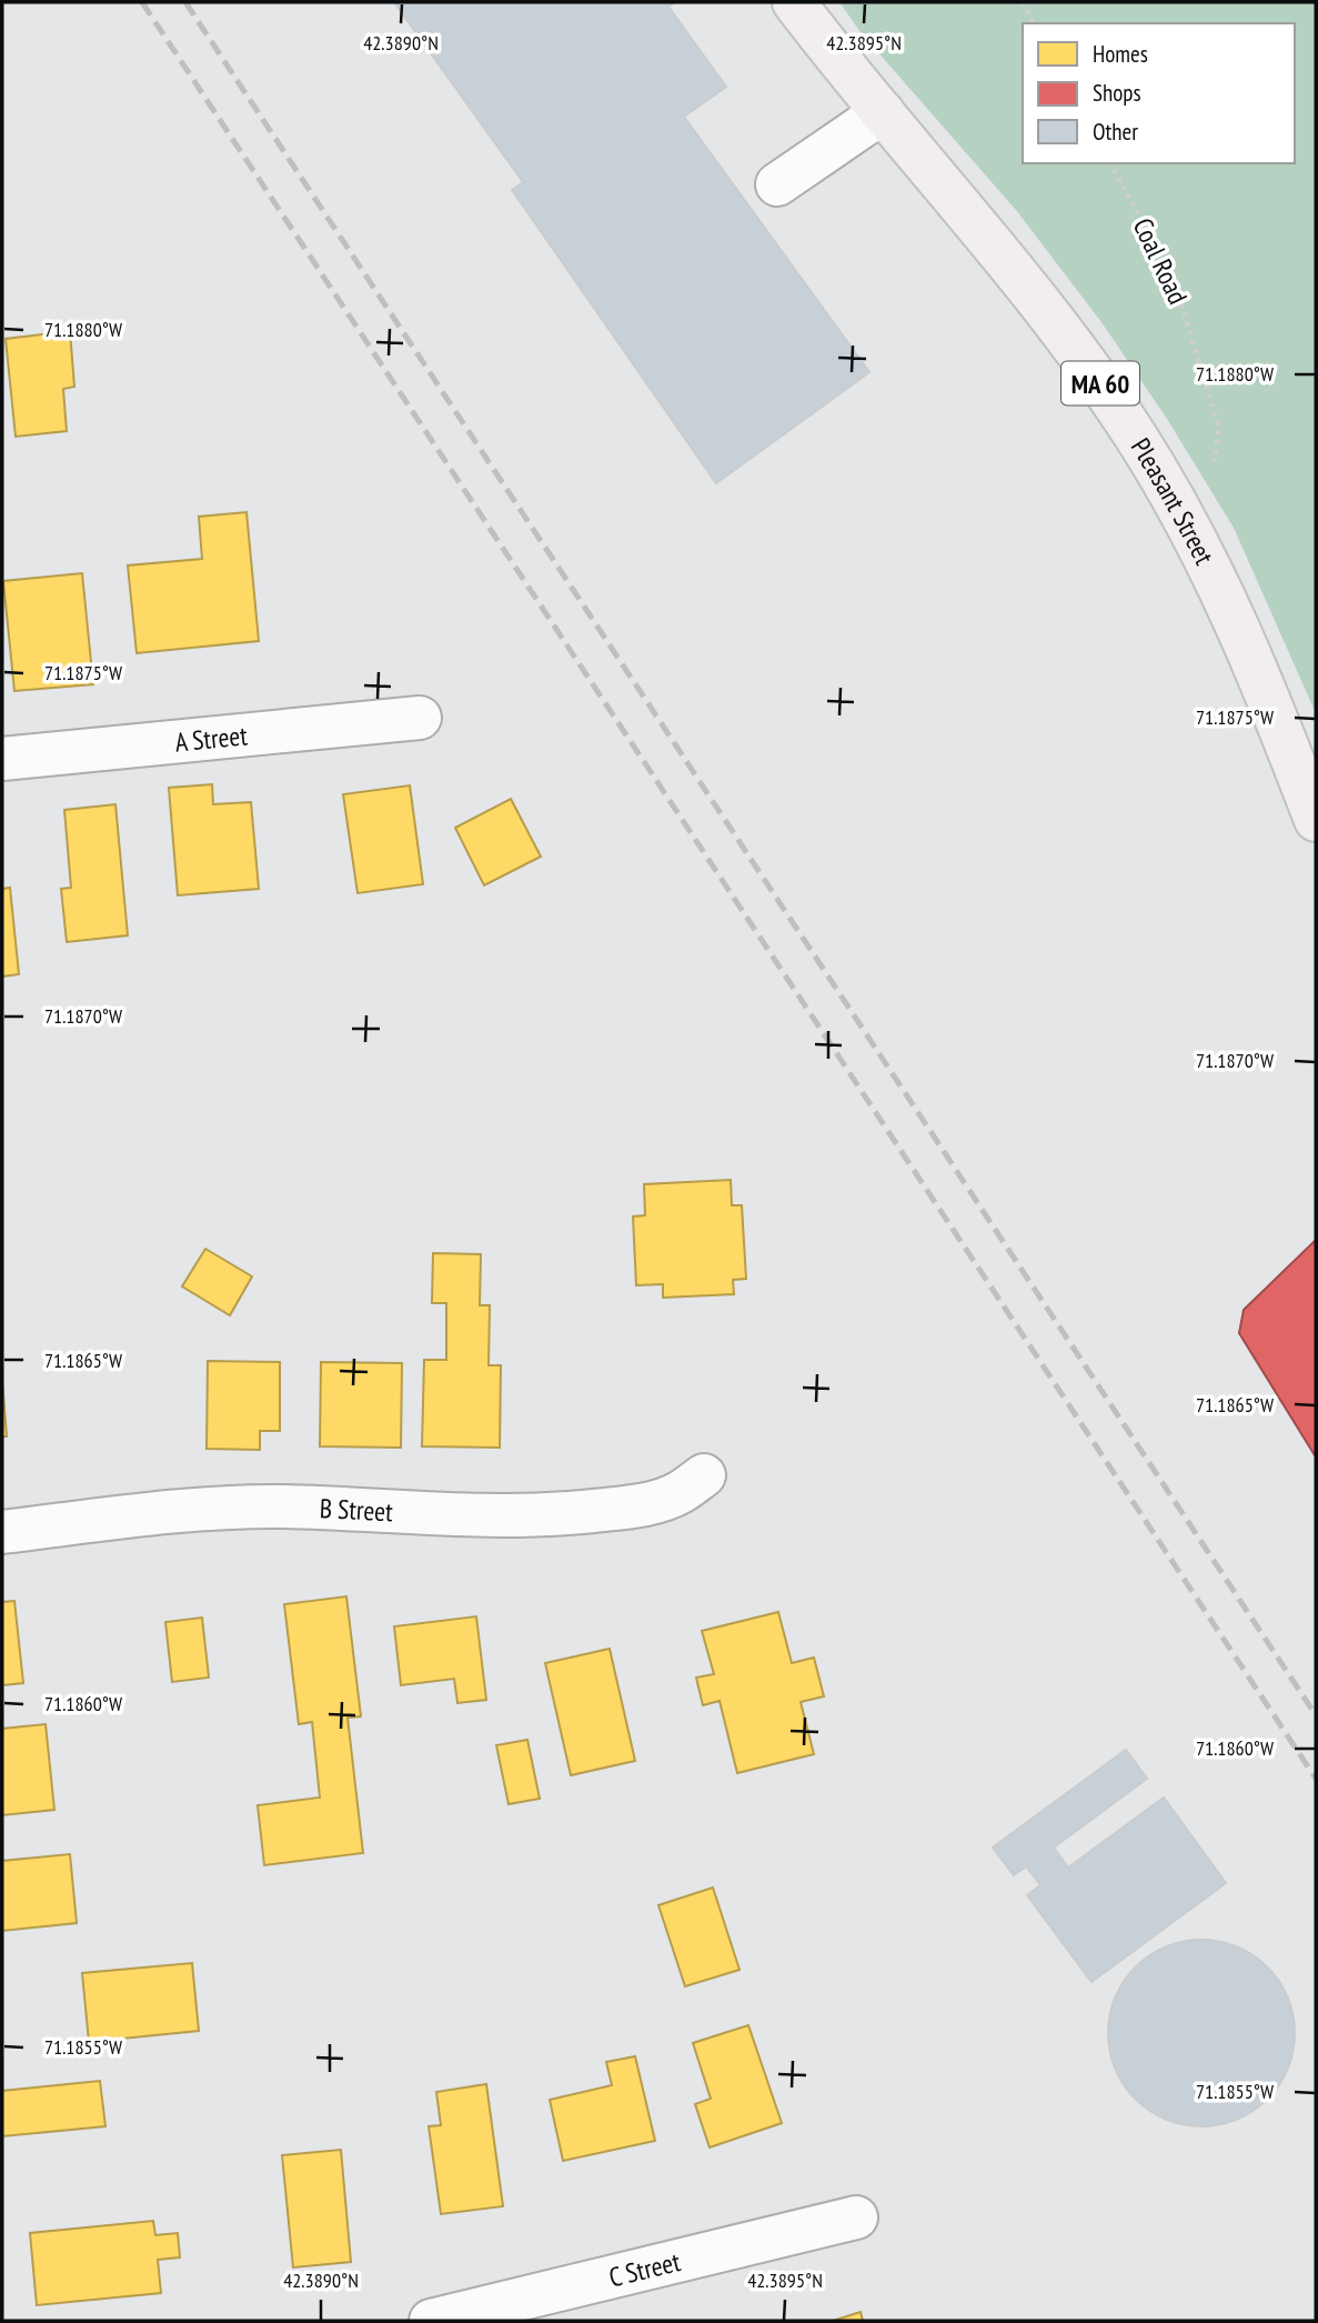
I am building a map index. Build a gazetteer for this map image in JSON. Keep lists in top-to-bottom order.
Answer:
{
  "streets": {
    "main road": ["MA 60", "Pleasant Street"],
    "street": ["A Street", "B Street", "C Street"],
    "path": ["Coal Road"]
  },
  "crossings": [
    ["Coal Road", "Pleasant Street"]
  ],
  "legend": ["Homes", "Shops", "Other"],
  "coordinates": [
    "42.3890°N",
    "42.3895°N",
    "71.1880°W",
    "71.1875°W",
    "71.1870°W",
    "71.1865°W",
    "71.1860°W",
    "71.1855°W"
  ]
}
